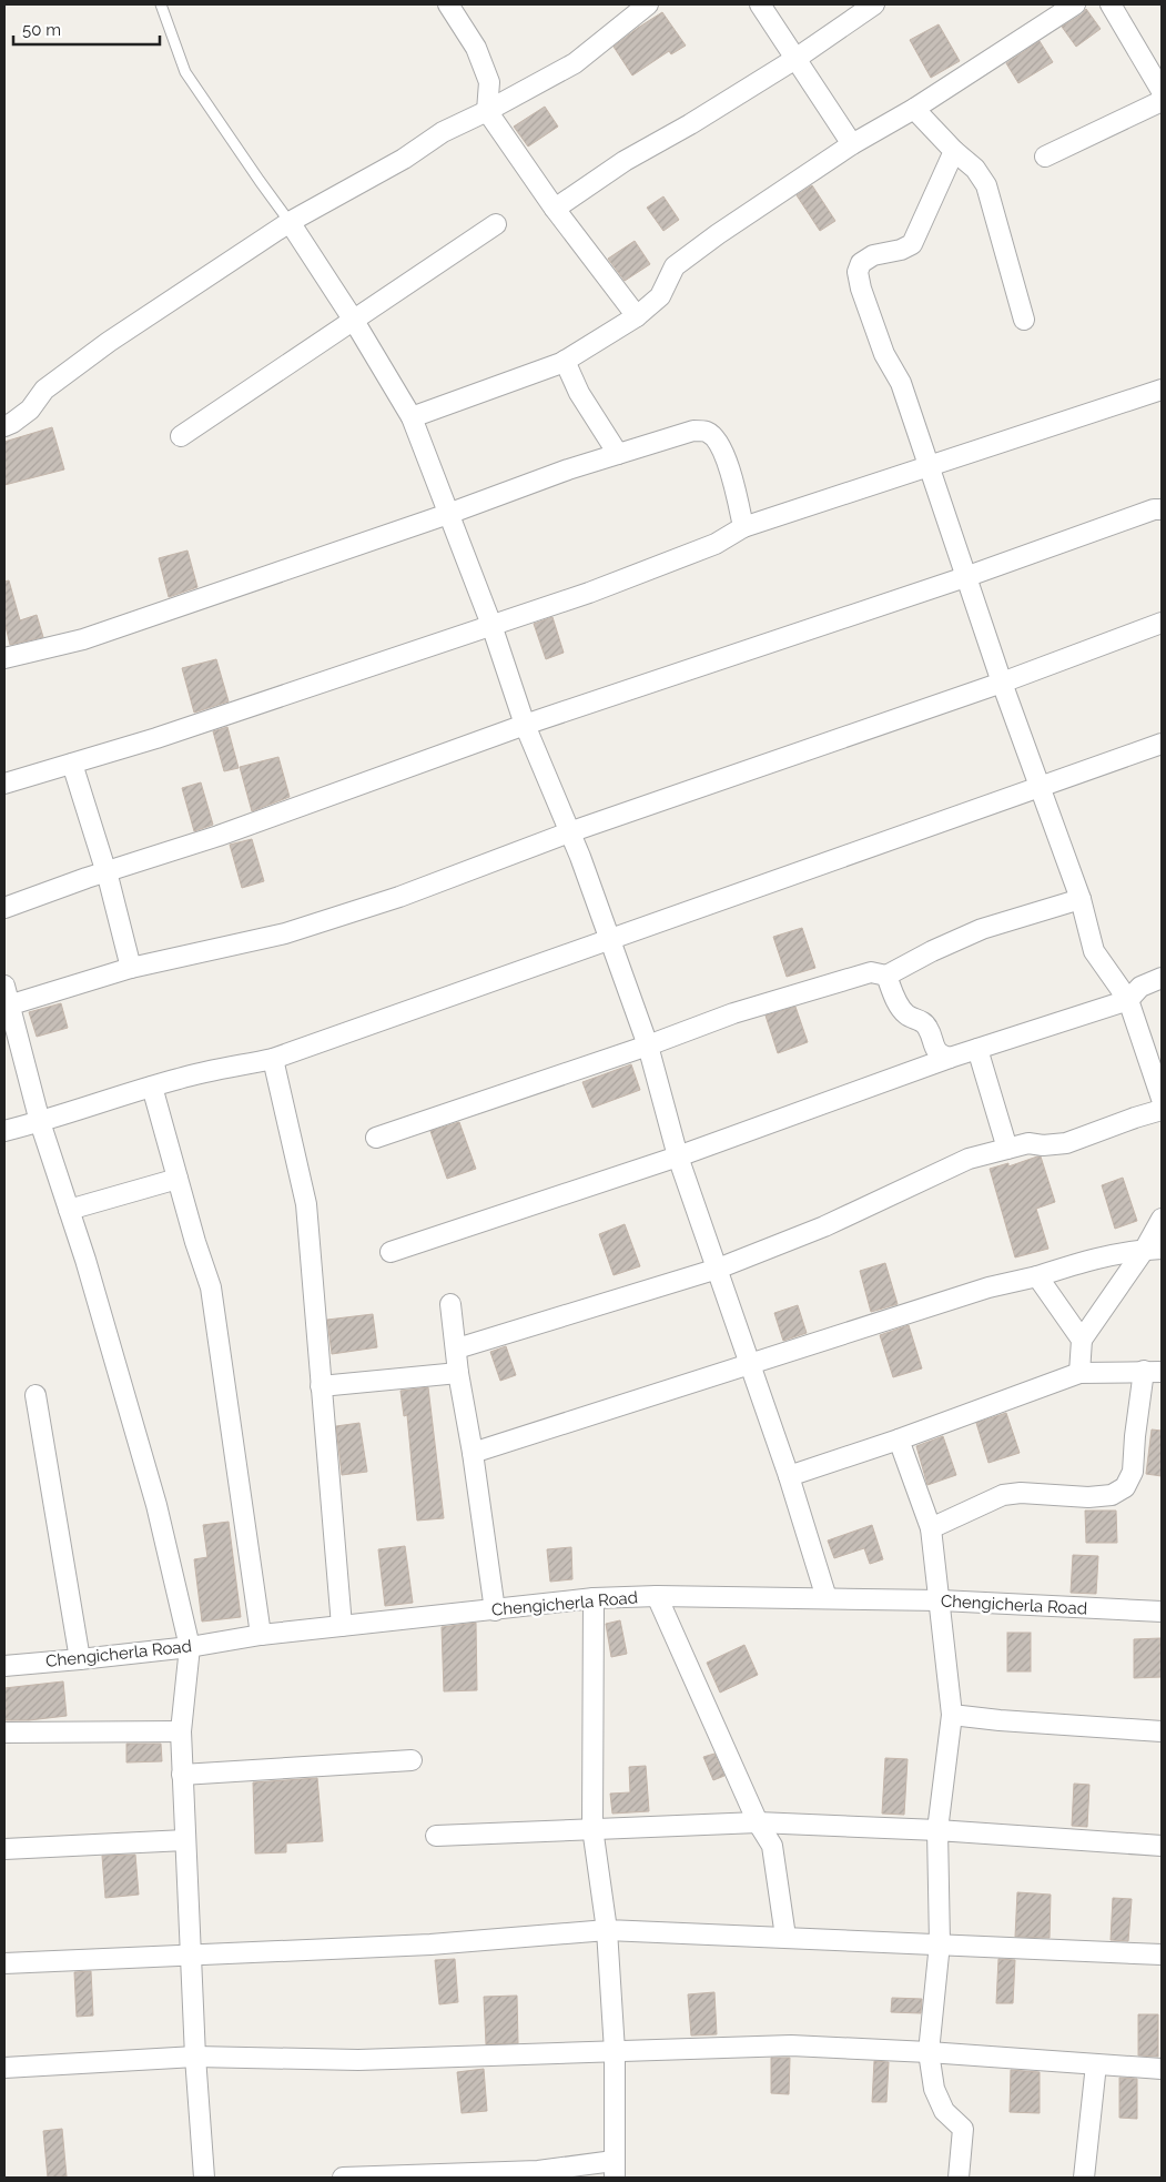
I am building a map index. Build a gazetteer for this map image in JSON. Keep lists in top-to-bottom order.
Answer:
{
  "streets": {
    "street": ["Chengicherla Road"]
  },
  "scale_bar": "50 m"
}
